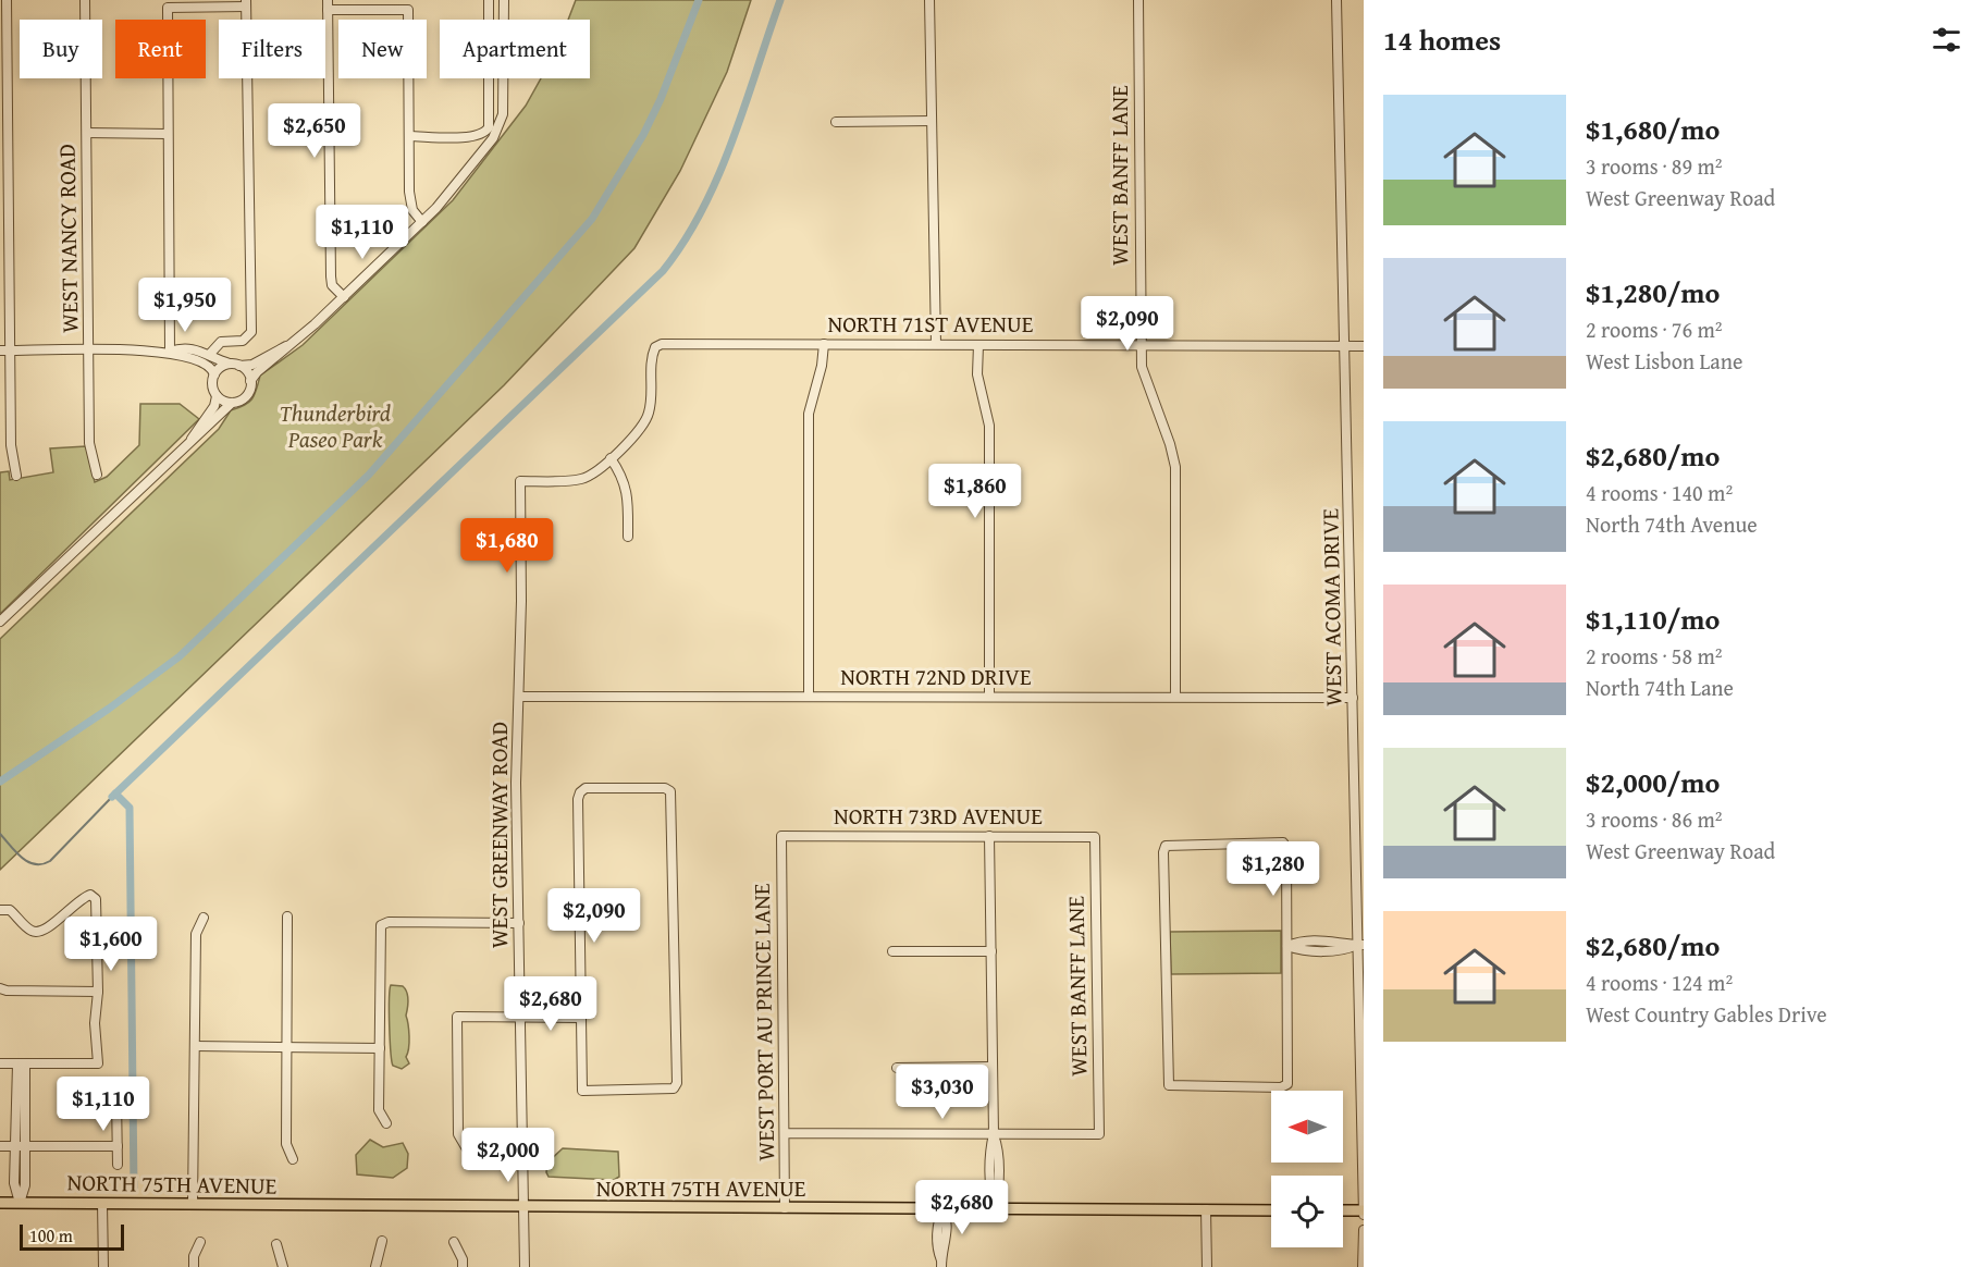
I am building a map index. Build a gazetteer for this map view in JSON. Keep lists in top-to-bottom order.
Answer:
{
  "streets": {
    "main road": ["NORTH 75TH AVENUE"],
    "street": [
      "WEST BANFF LANE",
      "WEST NANCY ROAD",
      "NORTH 71ST AVENUE",
      "WEST ACOMA DRIVE",
      "NORTH 72ND DRIVE",
      "NORTH 73RD AVENUE",
      "WEST GREENWAY ROAD",
      "WEST PORT AU PRINCE LANE"
    ]
  },
  "crossings": [
    ["WEST BANFF LANE", "NORTH 71ST AVENUE"],
    ["WEST BANFF LANE", "NORTH 72ND DRIVE"],
    ["WEST BANFF LANE", "NORTH 73RD AVENUE"],
    ["NORTH 71ST AVENUE", "WEST ACOMA DRIVE"],
    ["NORTH 71ST AVENUE", "WEST GREENWAY ROAD"],
    ["WEST ACOMA DRIVE", "NORTH 72ND DRIVE"],
    ["NORTH 72ND DRIVE", "WEST GREENWAY ROAD"],
    ["NORTH 73RD AVENUE", "WEST PORT AU PRINCE LANE"],
    ["WEST GREENWAY ROAD", "NORTH 75TH AVENUE"],
    ["WEST PORT AU PRINCE LANE", "NORTH 75TH AVENUE"]
  ],
  "parks": ["Thunderbird Paseo Park"],
  "scale_bar": "100 m",
  "north": "left",
  "page": {
    "heading": "14 homes",
    "chip": [
      "Buy",
      "Rent",
      "Filters",
      "New",
      "Apartment"
    ],
    "list": [
      {
        "name": "$1,680/mo",
        "note": "3 rooms · 89 m² · West Greenway Road"
      },
      {
        "name": "$1,280/mo",
        "note": "2 rooms · 76 m² · West Lisbon Lane"
      },
      {
        "name": "$2,680/mo",
        "note": "4 rooms · 140 m² · North 74th Avenue"
      },
      {
        "name": "$1,110/mo",
        "note": "2 rooms · 58 m² · North 74th Lane"
      },
      {
        "name": "$2,000/mo",
        "note": "3 rooms · 86 m² · West Greenway Road"
      },
      {
        "name": "$2,680/mo",
        "note": "4 rooms · 124 m² · West Country Gables Drive"
      }
    ],
    "price": [
      "$2,650",
      "$1,110",
      "$1,950",
      "$2,090",
      "$1,860",
      "$1,680",
      "$1,280",
      "$2,090",
      "$1,600",
      "$2,680",
      "$3,030",
      "$1,110",
      "$2,000",
      "$2,680"
    ],
    "scale": "100 m"
  }
}
